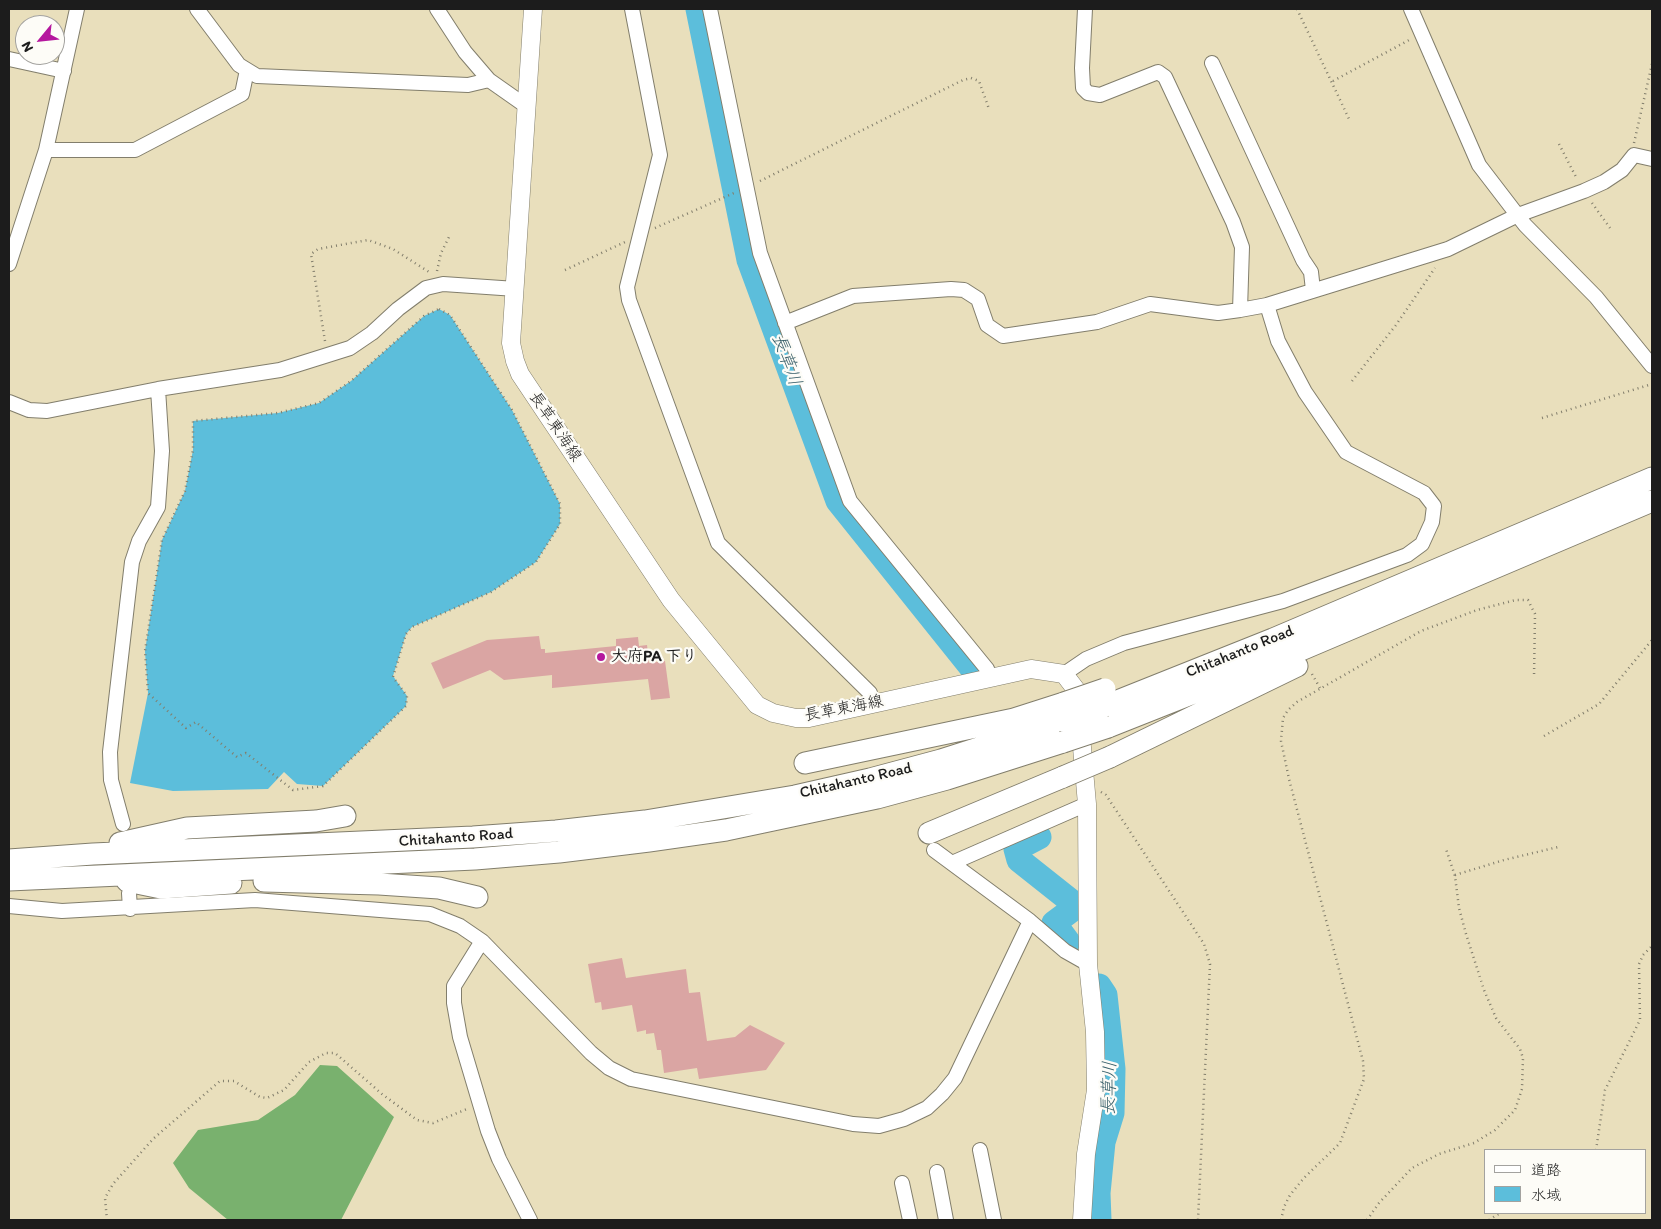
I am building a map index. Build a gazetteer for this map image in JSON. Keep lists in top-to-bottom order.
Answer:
{
  "streets": {
    "highway": ["Chitahanto Road"],
    "main road": ["長草東海線"]
  },
  "water": ["長草川"],
  "places": ["大府PA 下り"],
  "legend": ["道路", "水域"],
  "north": "bottom left"
}
